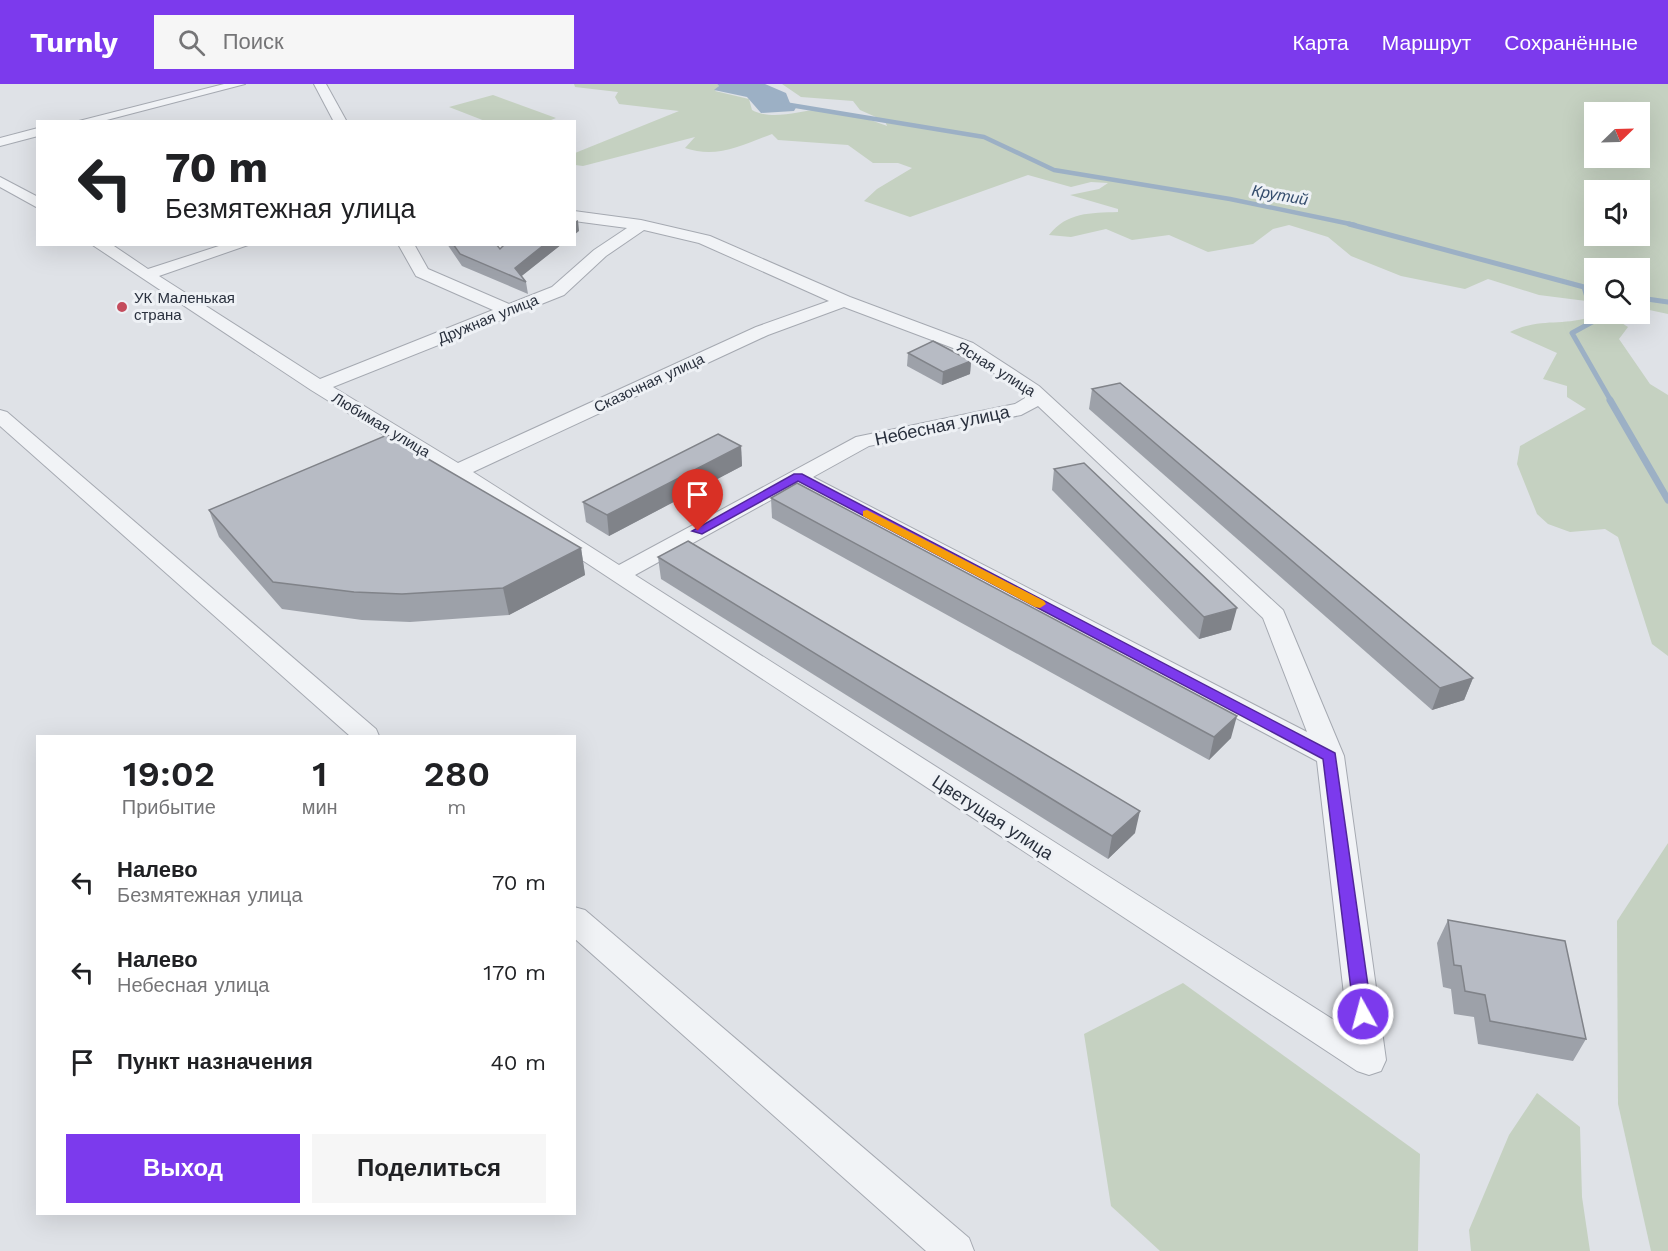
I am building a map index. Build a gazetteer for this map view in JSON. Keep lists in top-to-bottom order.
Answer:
{
  "streets": {
    "street": [
      "Дружная улица",
      "Ясная улица",
      "Сказочная улица",
      "Любимая улица",
      "Небесная улица",
      "Цветущая улица"
    ]
  },
  "crossings": [
    ["Дружная улица", "Ясная улица"],
    ["Дружная улица", "Любимая улица"],
    ["Ясная улица", "Сказочная улица"],
    ["Ясная улица", "Небесная улица"],
    ["Ясная улица", "Цветущая улица"],
    ["Сказочная улица", "Любимая улица"],
    ["Любимая улица", "Небесная улица"],
    ["Любимая улица", "Цветущая улица"],
    ["Небесная улица", "Цветущая улица"]
  ],
  "water": ["Крутий"],
  "places": ["УК Маленькая страна"],
  "north": "top right",
  "page": {
    "header": "Turnly",
    "search": "Поиск",
    "nav": ["Карта", "Маршрут", "Сохранённые"],
    "turn": ["70 m", "Безмятежная улица"],
    "eta": [
      "19:02",
      "Прибытие",
      "1",
      "мин",
      "280",
      "m"
    ],
    "list": [
      {
        "name": "Налево",
        "note": "Безмятежная улица",
        "value": "70 m"
      },
      {
        "name": "Налево",
        "note": "Небесная улица",
        "value": "170 m"
      },
      {
        "name": "Пункт назначения",
        "value": "40 m"
      }
    ],
    "buttons": ["Выход", "Поделиться"]
  }
}
